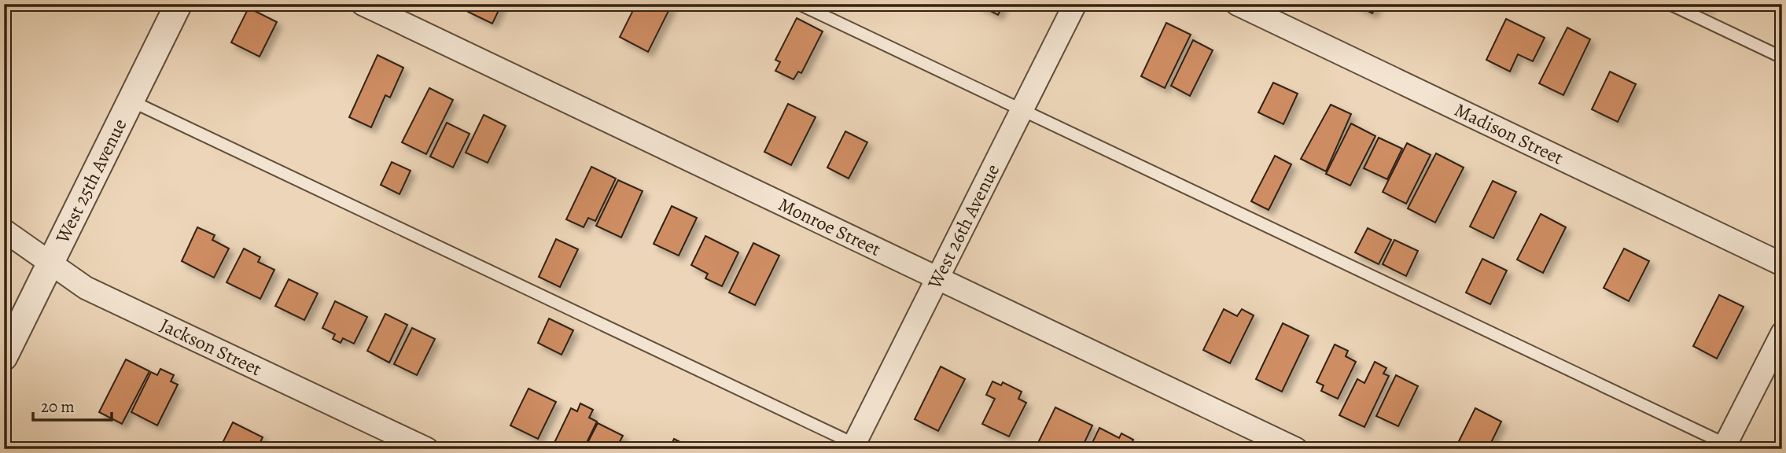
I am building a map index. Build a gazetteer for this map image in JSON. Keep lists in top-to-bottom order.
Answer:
{
  "streets": {
    "street": [
      "Madison Street",
      "West 25th Avenue",
      "Monroe Street",
      "West 26th Avenue",
      "Jackson Street"
    ]
  },
  "crossings": [
    ["West 25th Avenue", "Jackson Street"],
    ["Monroe Street", "West 26th Avenue"]
  ],
  "scale_bar": "20 m"
}
